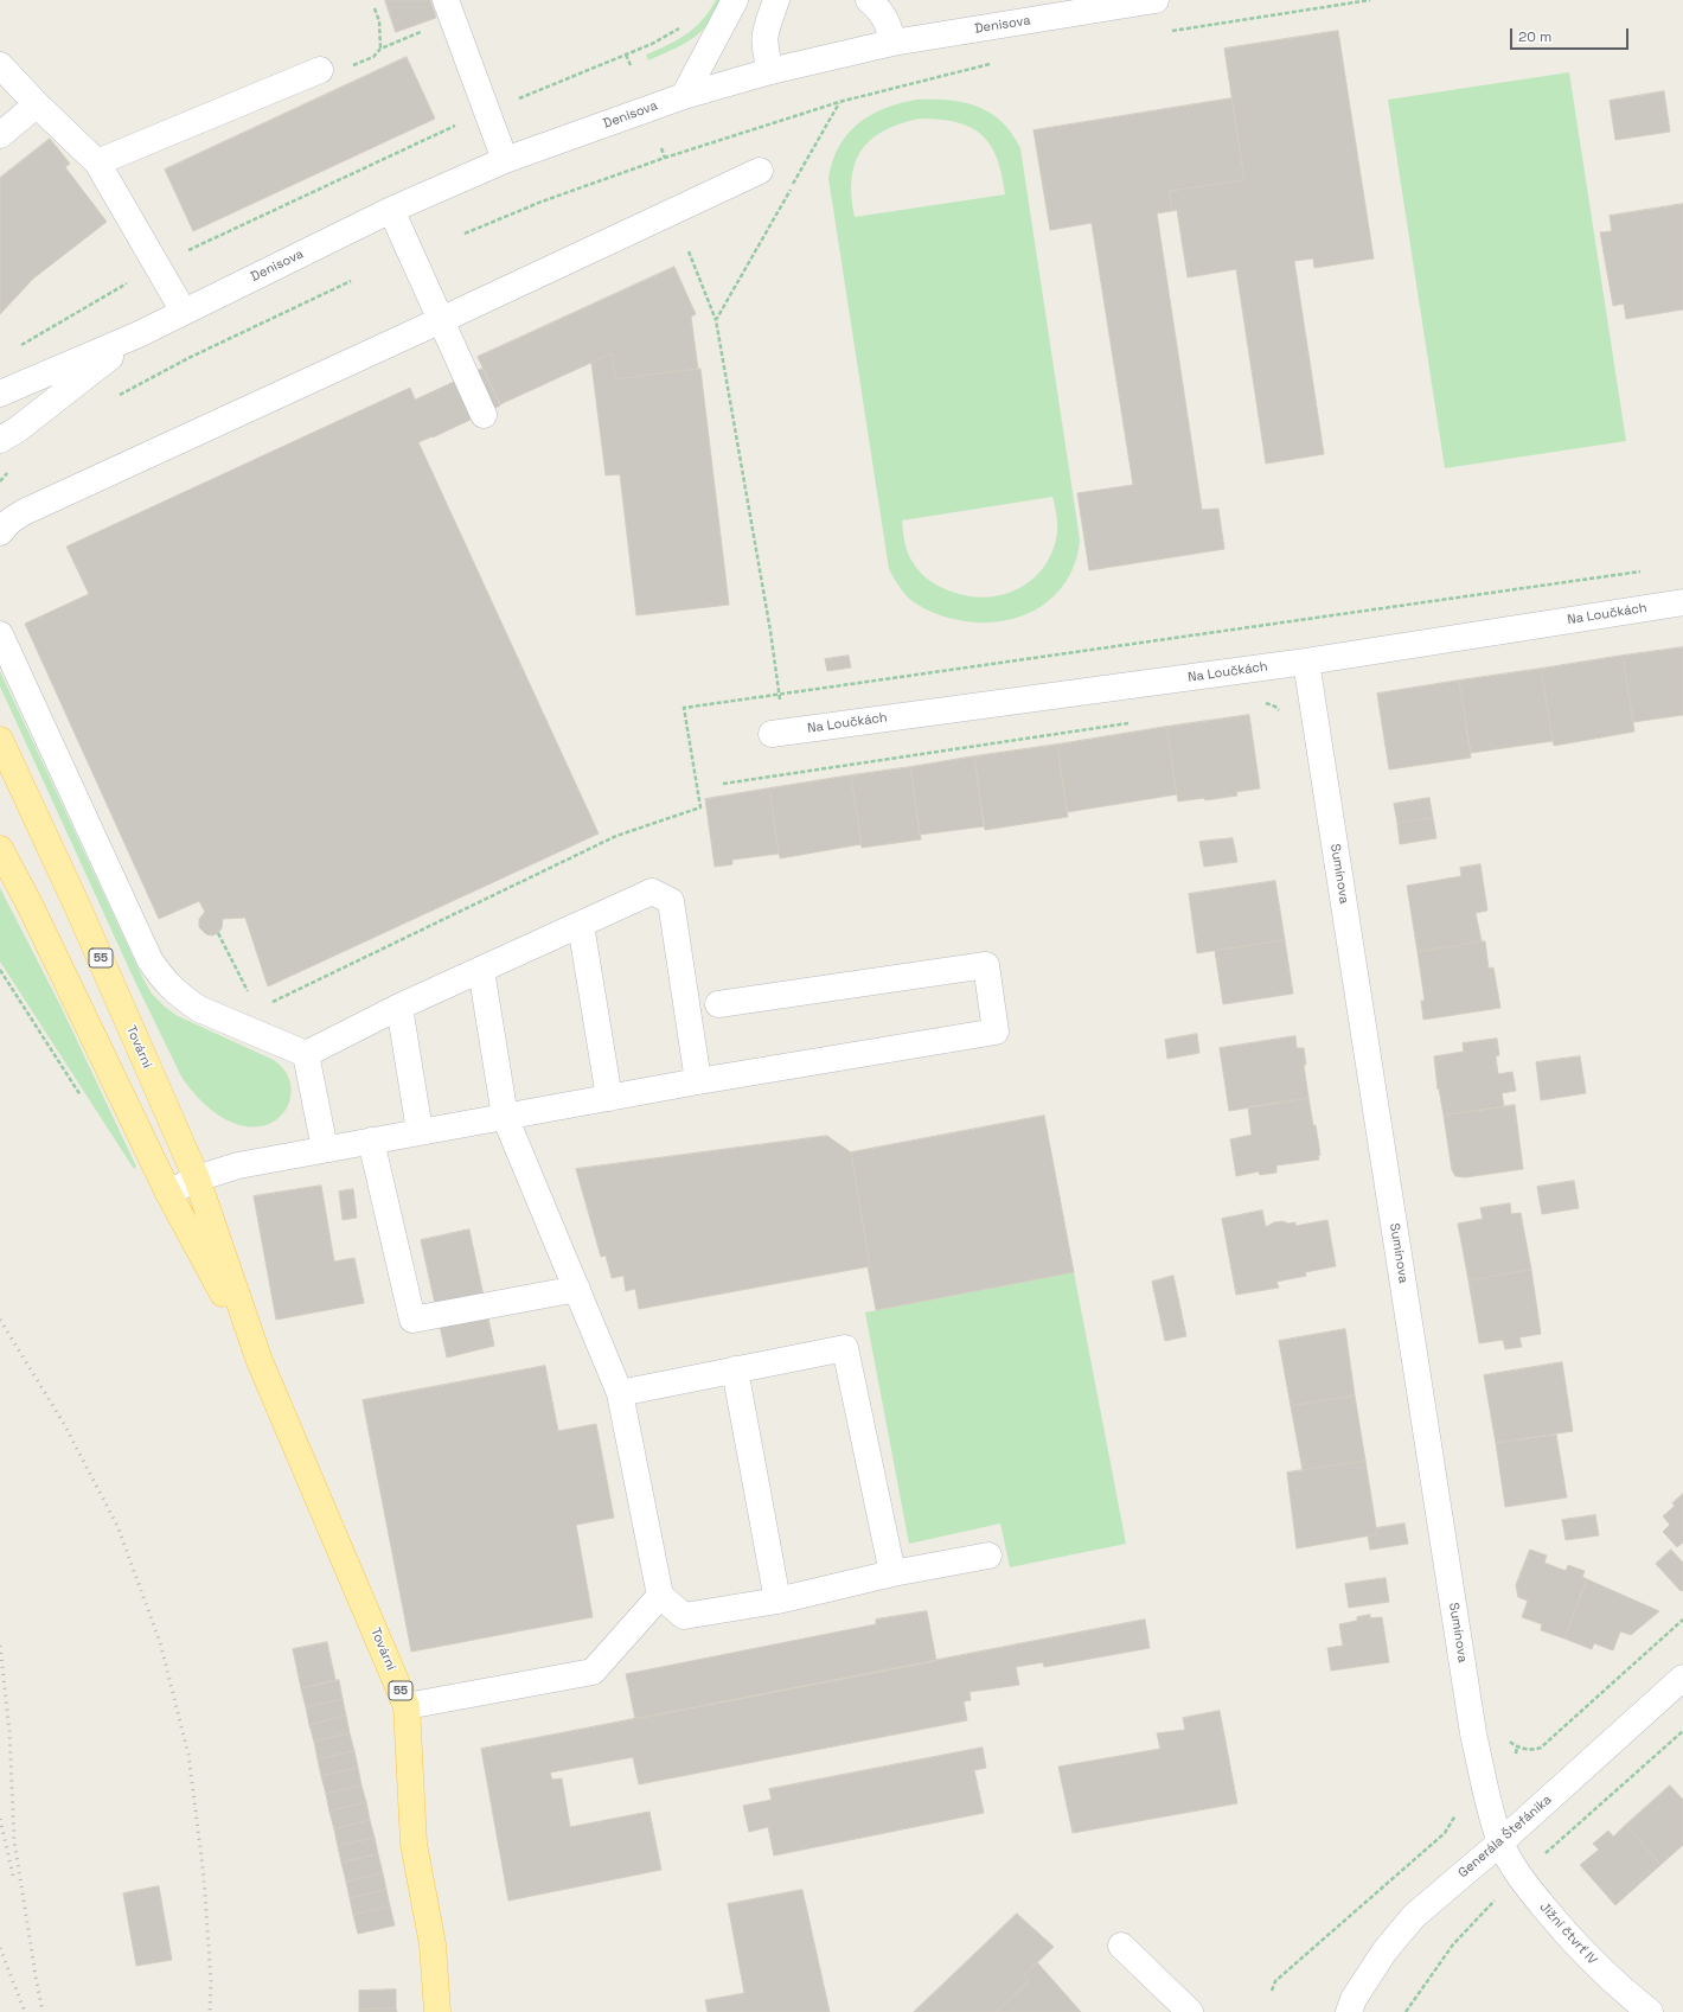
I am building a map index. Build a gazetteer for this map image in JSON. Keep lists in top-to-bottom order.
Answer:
{
  "streets": {
    "main road": ["55", "Tovární"],
    "street": [
      "Denisova",
      "Na Loučkách",
      "Sumínova",
      "Generála Štefánika",
      "Jižní čtvrť IV"
    ]
  },
  "crossings": [
    ["Na Loučkách", "Sumínova"],
    ["Sumínova", "Generála Štefánika"],
    ["Sumínova", "Jižní čtvrť IV"],
    ["Generála Štefánika", "Jižní čtvrť IV"]
  ],
  "scale_bar": "20 m"
}
